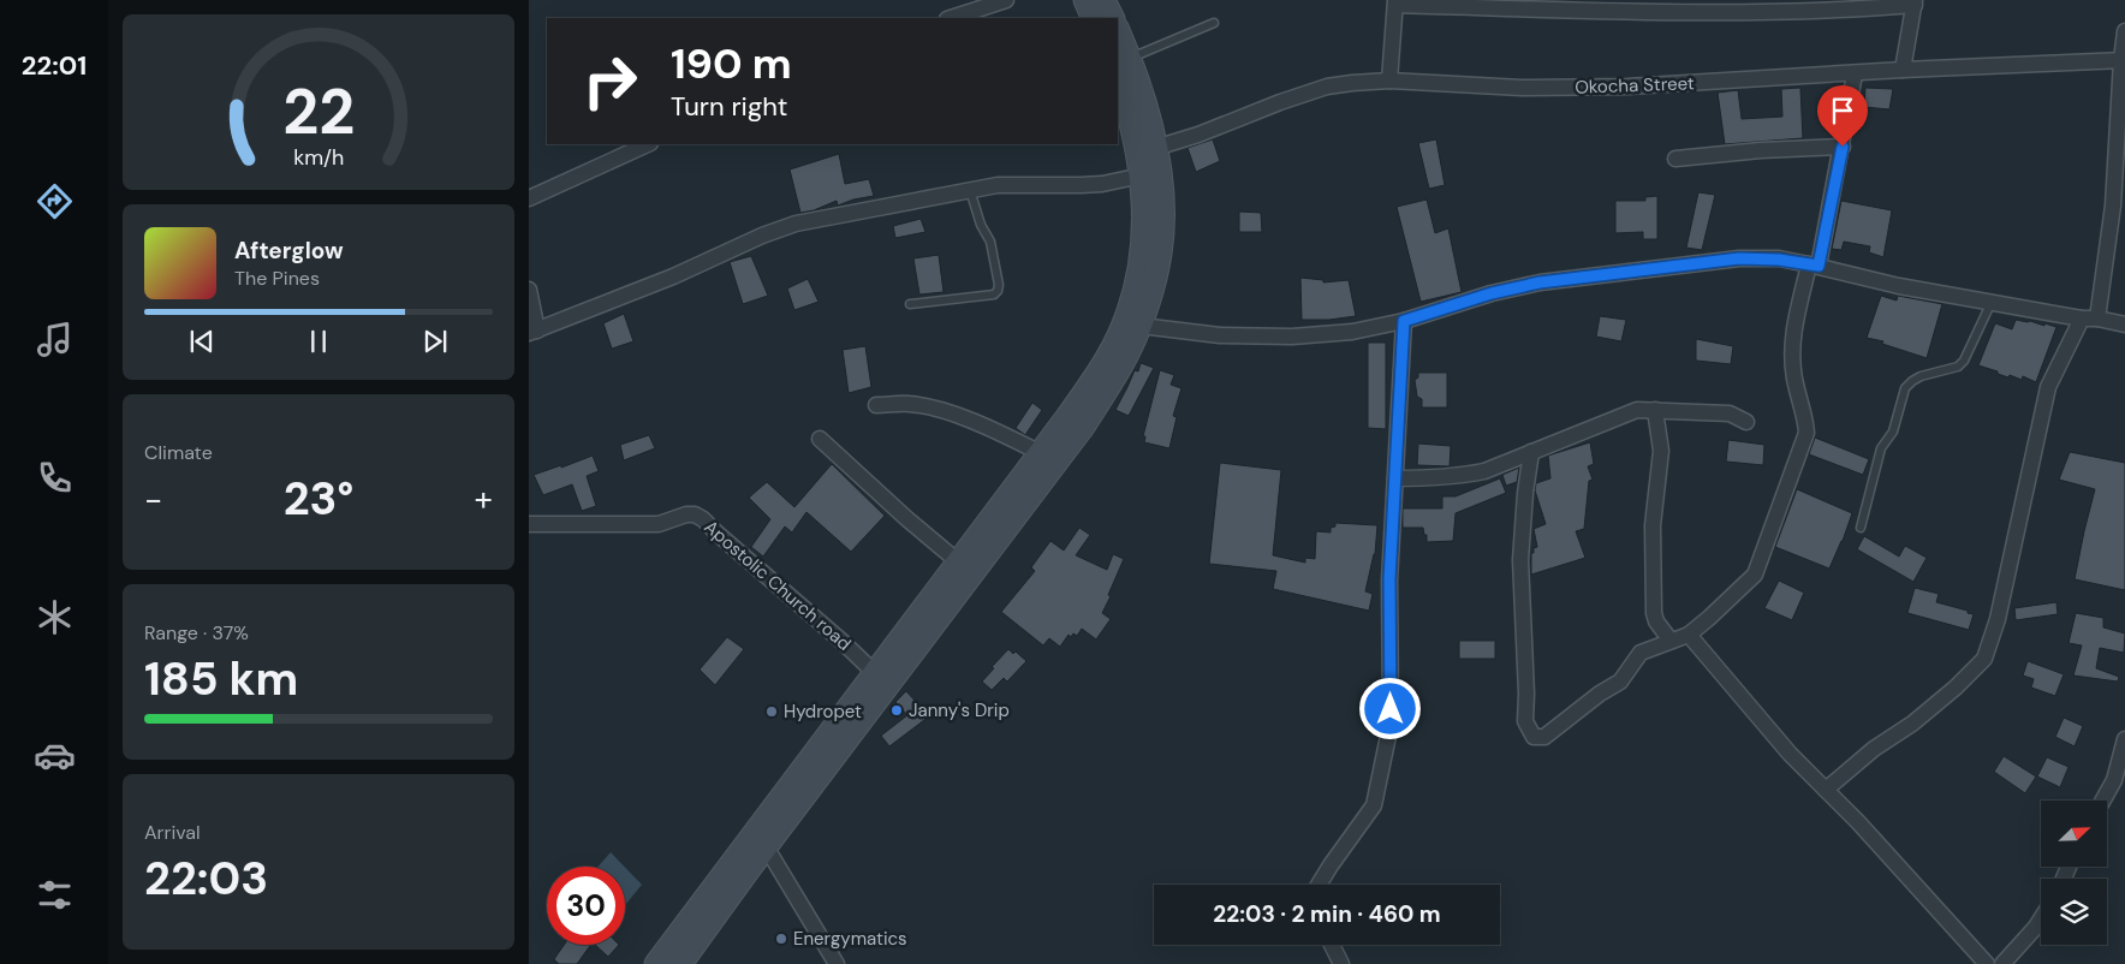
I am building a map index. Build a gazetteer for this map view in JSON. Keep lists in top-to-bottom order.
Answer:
{
  "streets": {
    "street": ["Okocha Street", "Apostolic Church road"]
  },
  "places": ["Janny's Drip", "Hydropet", "Energymatics"],
  "north": "top right",
  "page": {
    "tabs": "22:01",
    "turn": ["190 m", "Turn right"],
    "song": ["Afterglow", "The Pines"],
    "tile": [
      "Climate",
      ["Range · 37%", "185 km"],
      ["Arrival", "22:03"]
    ],
    "heat": ["−", "23°", "+"],
    "limit": "30",
    "trip": "22:03 · 2 min · 460 m",
    "gauge": ["22", "km/h"]
  }
}
